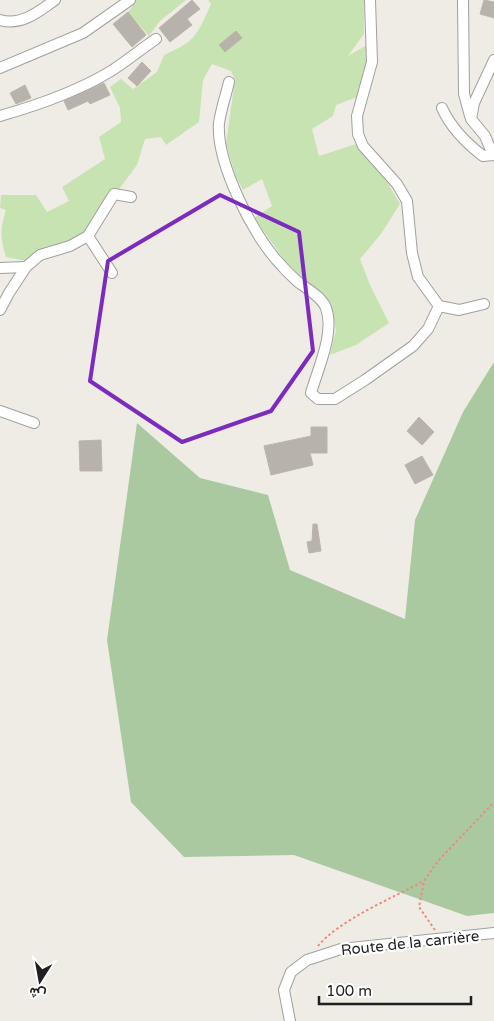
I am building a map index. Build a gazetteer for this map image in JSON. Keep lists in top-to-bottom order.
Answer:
{
  "streets": {
    "street": ["Route de la carrière"]
  },
  "scale_bar": "100 m",
  "north": "bottom"
}
